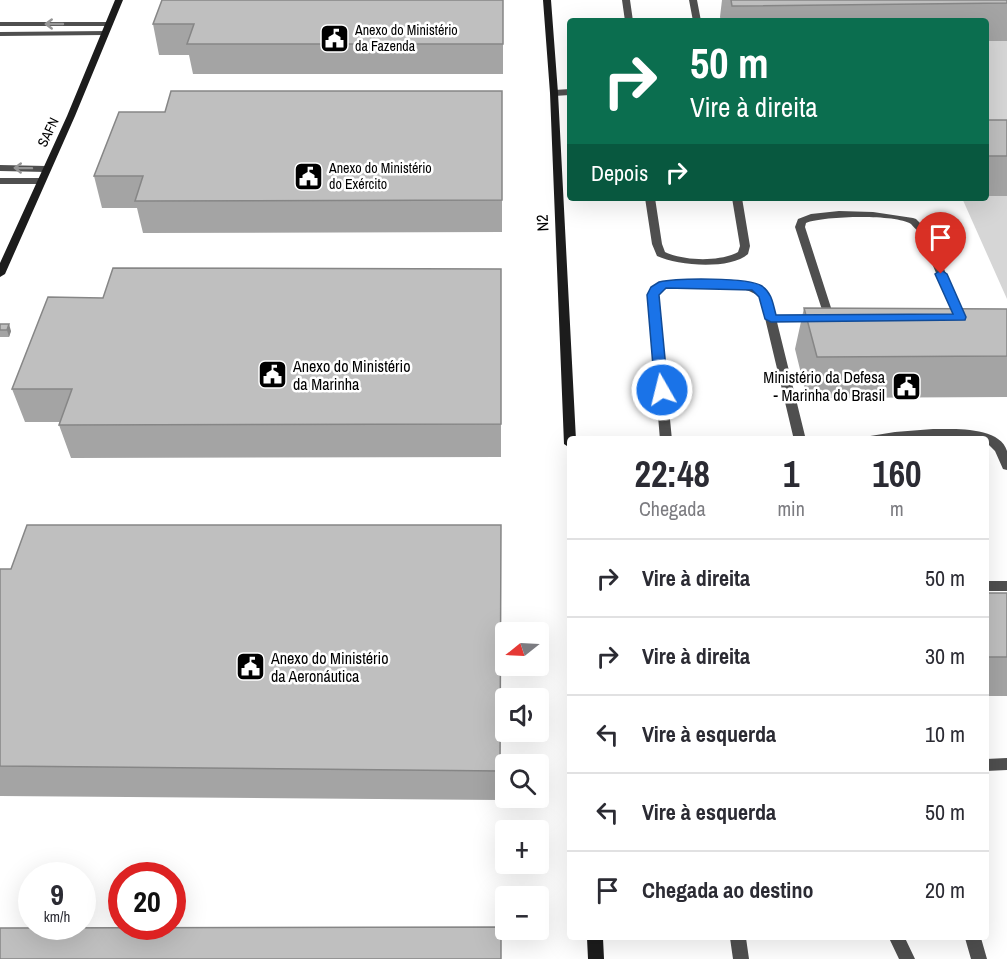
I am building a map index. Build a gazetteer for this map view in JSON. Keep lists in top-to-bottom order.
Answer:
{
  "streets": {
    "main road": ["SAFN", "N2"]
  },
  "places": {
    "public building": [
      "Anexo do Ministério da Fazenda",
      "Anexo do Ministério do Exército",
      "Anexo do Ministério da Marinha",
      "Ministério da Defesa - Marinha do Brasil",
      "Anexo do Ministério da Aeronáutica"
    ]
  },
  "north": "left",
  "page": {
    "turn": ["50 m", "Vire à direita"],
    "then": "Depois",
    "eta": [
      "22:48",
      "Chegada",
      "1",
      "min",
      "160",
      "m"
    ],
    "list": [
      {
        "name": "Vire à direita",
        "value": "50 m"
      },
      {
        "name": "Vire à direita",
        "value": "30 m"
      },
      {
        "name": "Vire à esquerda",
        "value": "10 m"
      },
      {
        "name": "Vire à esquerda",
        "value": "50 m"
      },
      {
        "name": "Chegada ao destino",
        "value": "20 m"
      }
    ],
    "map_buttons": ["+", "−"],
    "speed": "9 km/h",
    "limit": "20"
  }
}
